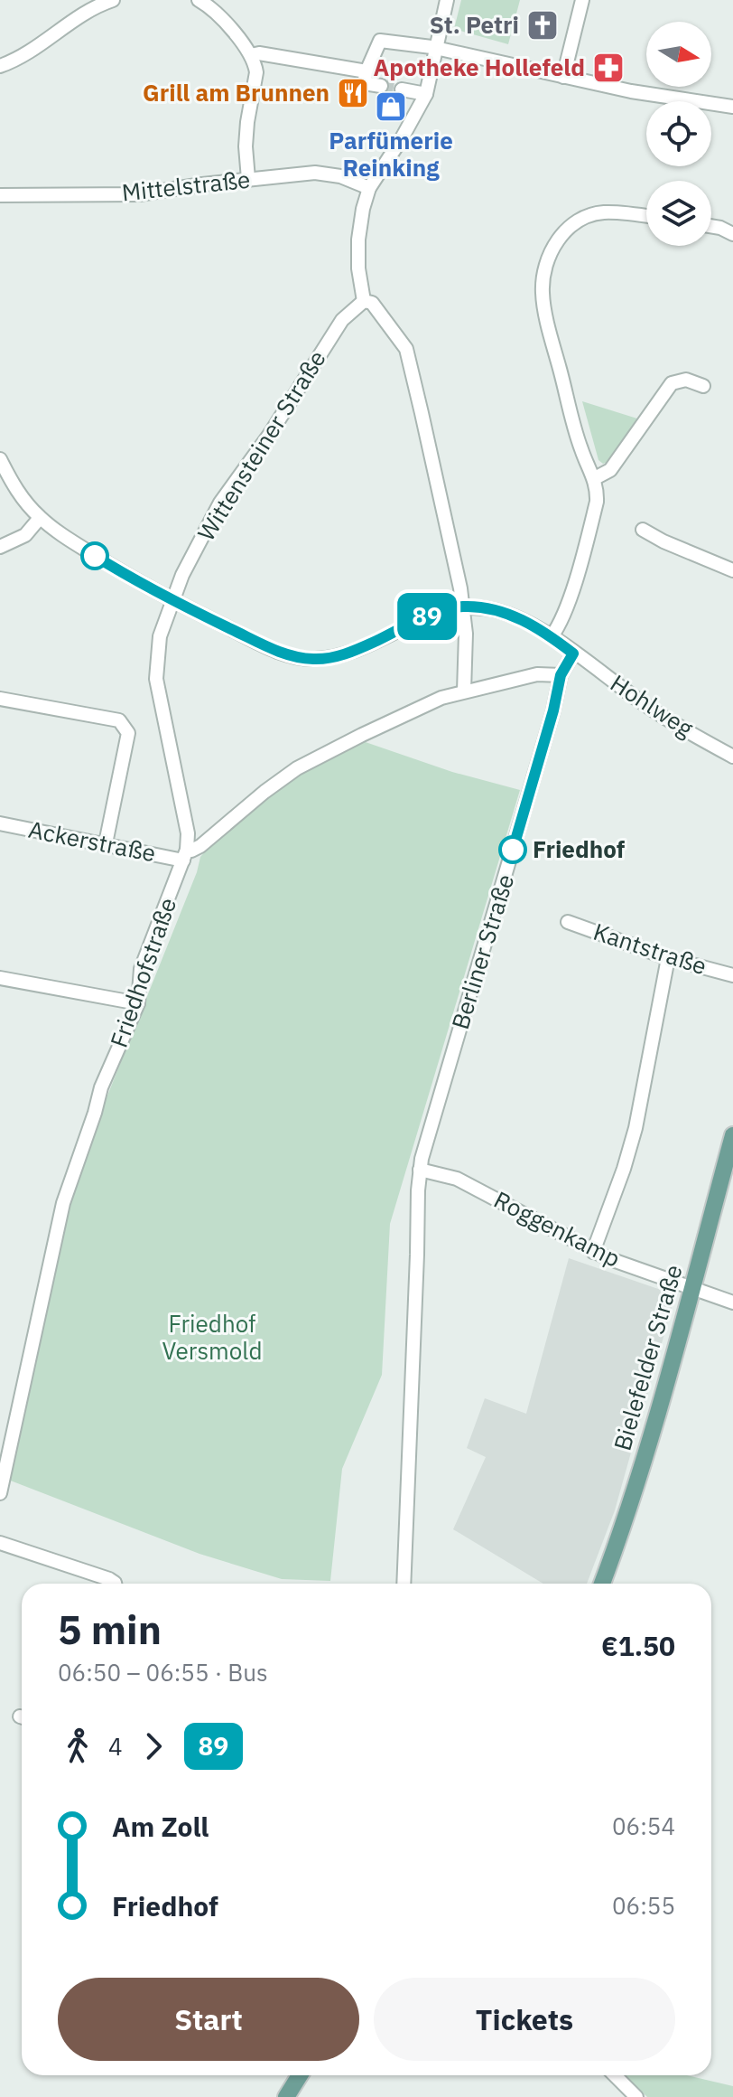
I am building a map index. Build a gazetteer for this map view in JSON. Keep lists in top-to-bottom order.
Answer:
{
  "streets": {
    "main road": ["Bielefelder Straße"],
    "street": [
      "Mittelstraße",
      "Wittensteiner Straße",
      "Hohlweg",
      "Ackerstraße",
      "Kantstraße",
      "Berliner Straße",
      "Friedhofstraße",
      "Roggenkamp"
    ]
  },
  "crossings": [
    ["Wittensteiner Straße", "Ackerstraße"],
    ["Wittensteiner Straße", "Friedhofstraße"],
    ["Hohlweg", "Berliner Straße"],
    ["Ackerstraße", "Friedhofstraße"],
    ["Berliner Straße", "Roggenkamp"],
    ["Roggenkamp", "Bielefelder Straße"]
  ],
  "parks": ["Friedhof Versmold"],
  "places": {
    "church": ["St. Petri"],
    "pharmacy": ["Apotheke Hollefeld"],
    "restaurant": ["Grill am Brunnen"],
    "shop": ["Parfümerie Reinking"],
    "other": ["Friedhof"]
  },
  "lines": ["bus line 89"],
  "north": "right",
  "page": {
    "on_map": "89",
    "heading": ["5 min", "06:50 – 06:55 · Bus", "€1.50"],
    "legs": ["4", "89"],
    "list": [
      {
        "name": "Am Zoll",
        "value": "06:54"
      },
      {
        "name": "Friedhof",
        "value": "06:55"
      }
    ],
    "buttons": ["Start", "Tickets"]
  }
}
